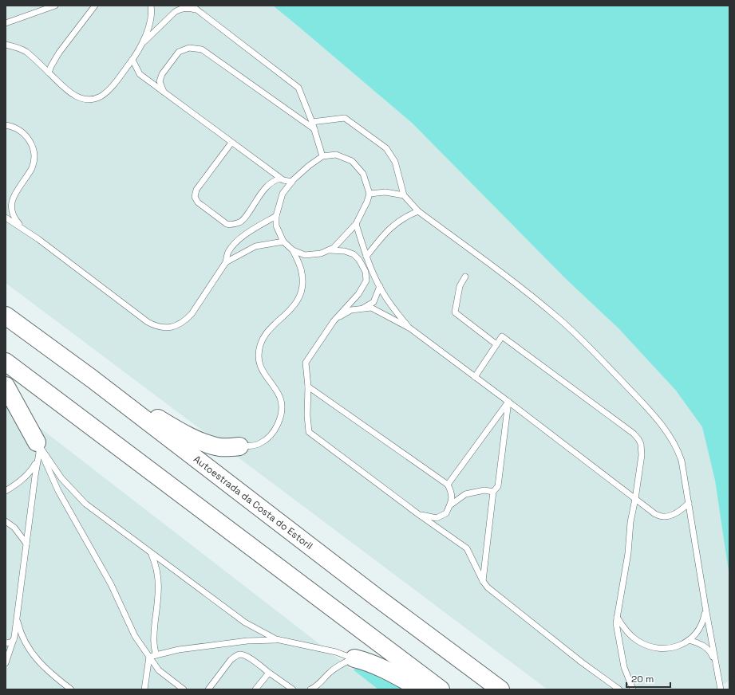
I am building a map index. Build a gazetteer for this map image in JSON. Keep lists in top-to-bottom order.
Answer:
{
  "streets": {
    "highway": ["Autoestrada da Costa do Estoril"]
  },
  "scale_bar": "20 m"
}
